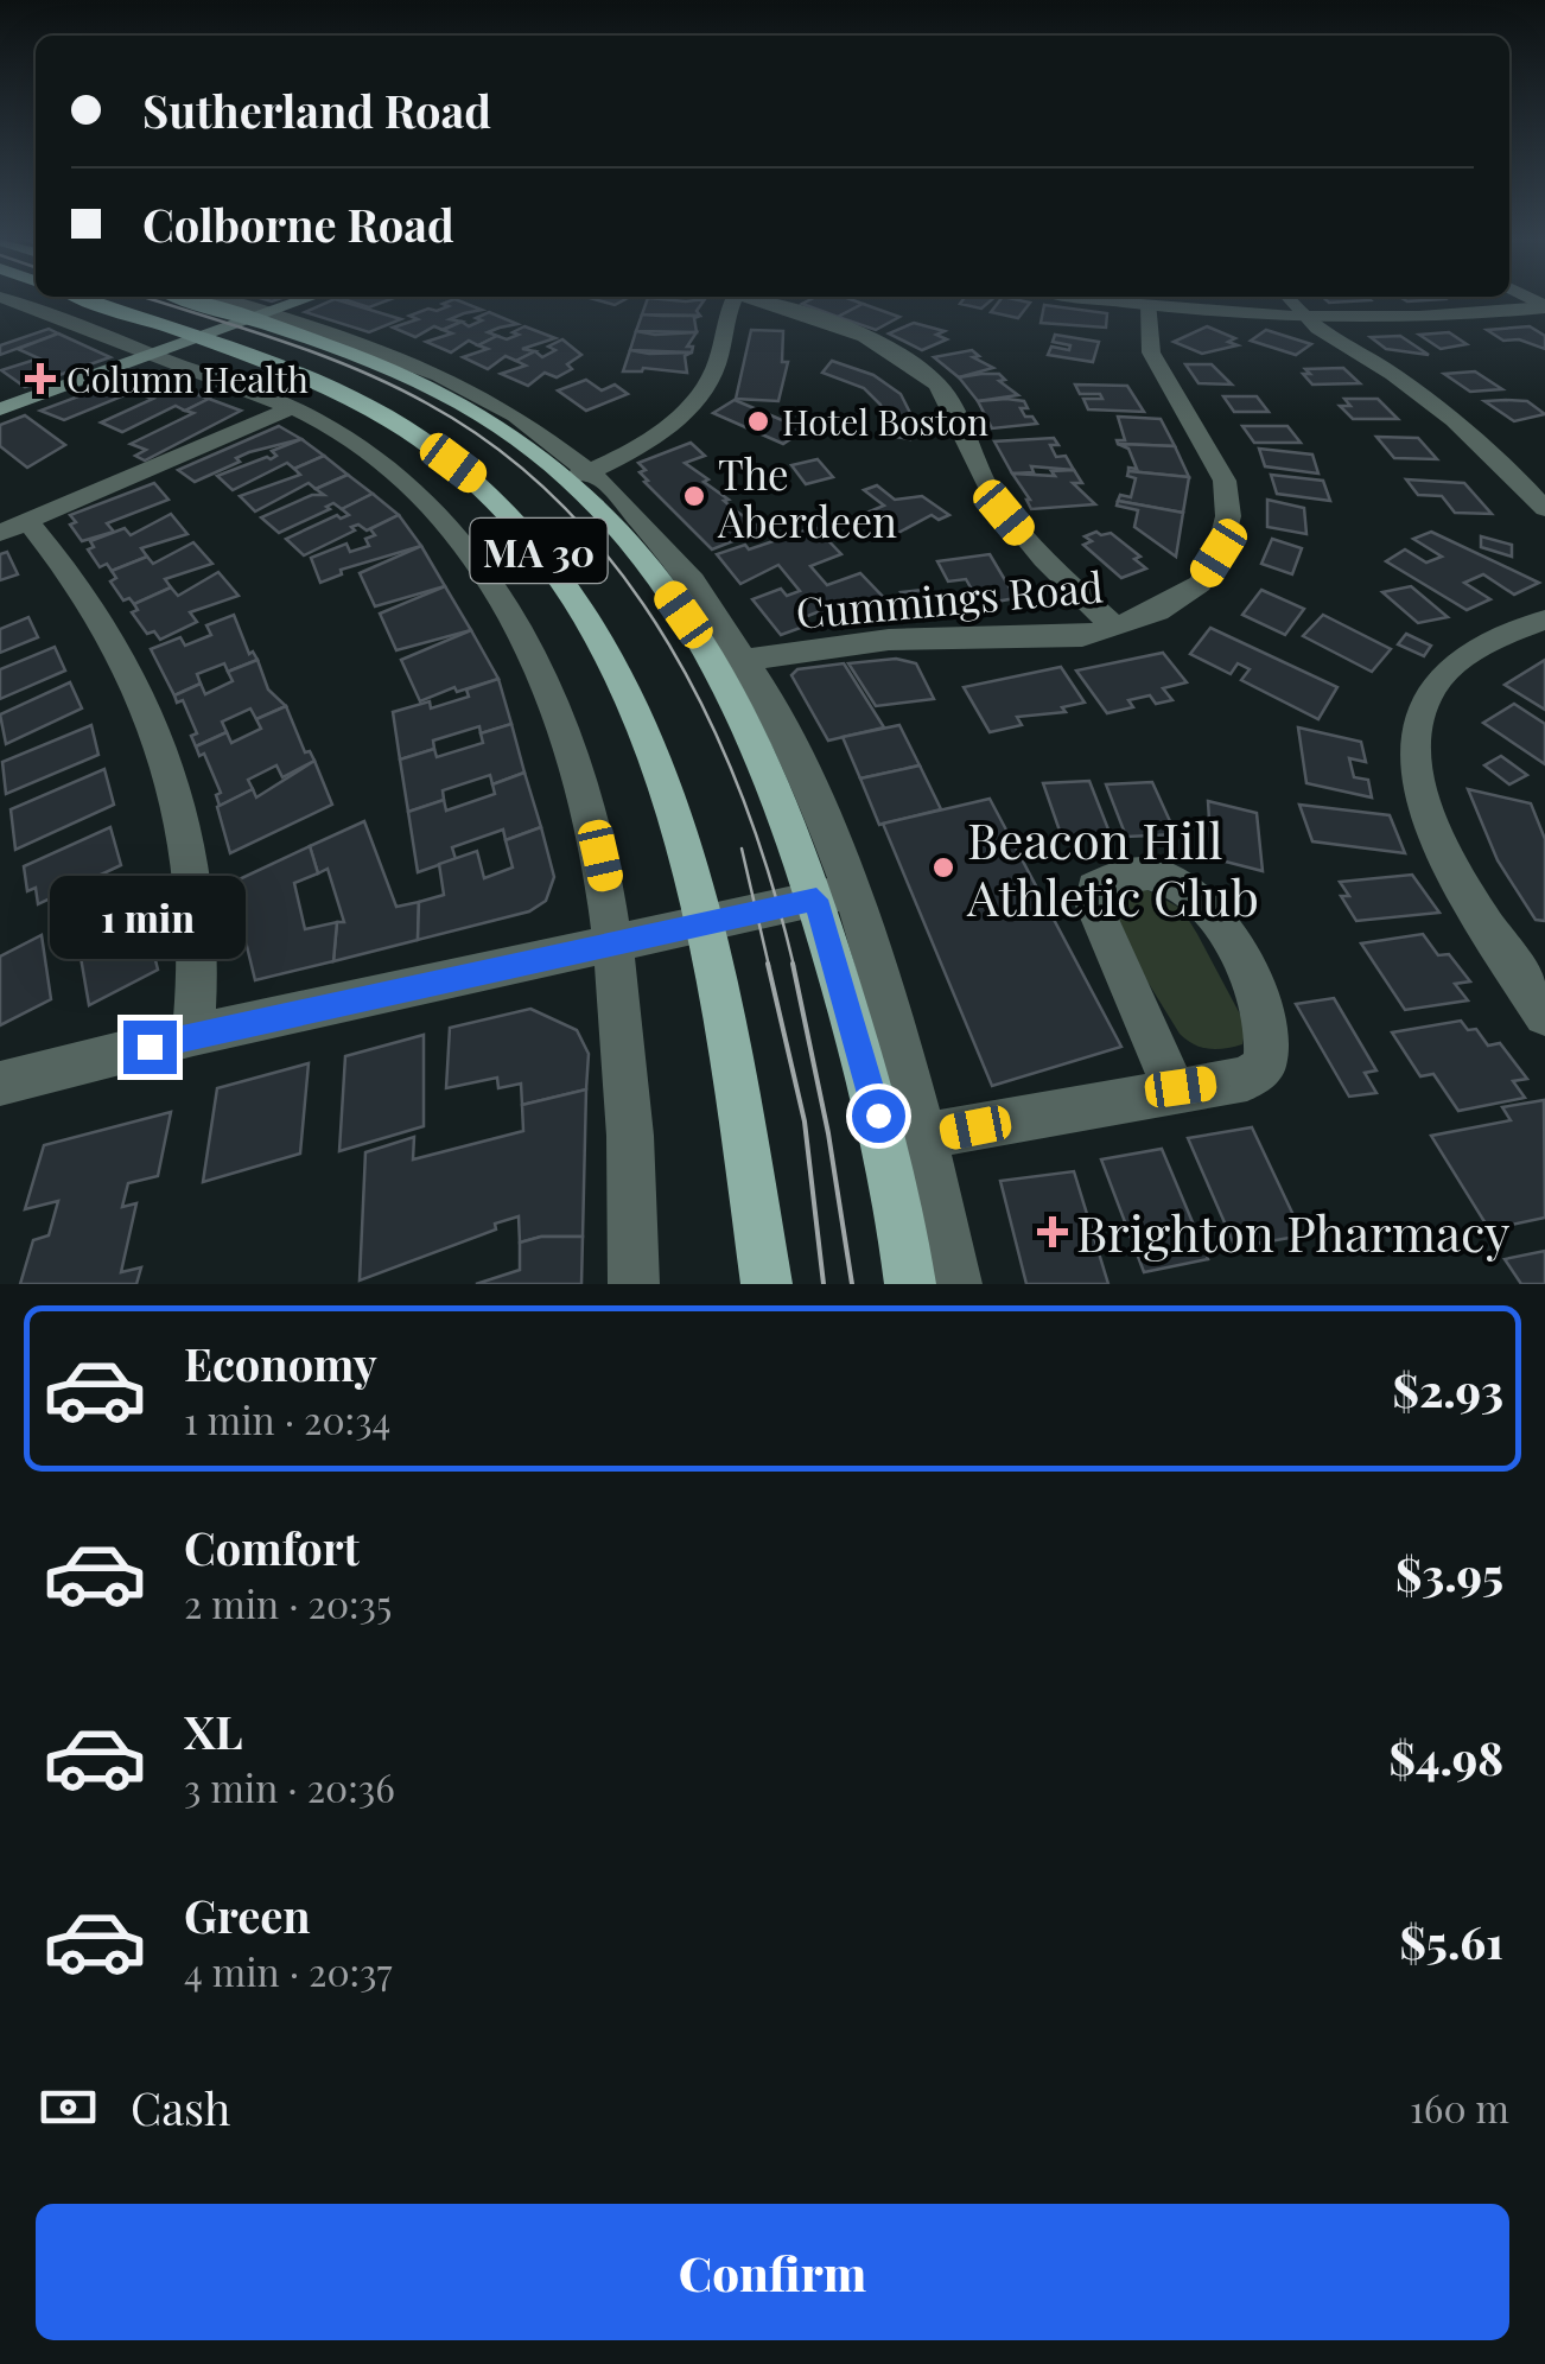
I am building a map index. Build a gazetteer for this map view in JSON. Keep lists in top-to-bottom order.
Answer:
{
  "streets": {
    "main road": ["MA 30"],
    "street": ["Cummings Road"]
  },
  "places": {
    "health": ["Column Health", "Brighton Pharmacy"],
    "other": ["Hotel Boston", "The Aberdeen", "Beacon Hill Athletic Club"]
  },
  "page": {
    "banner": ["Sutherland Road", "Colborne Road"],
    "bubble": "1 min",
    "list": [
      {
        "name": "Economy",
        "note": "1 min · 20:34",
        "value": "$2.93"
      },
      {
        "name": "Comfort",
        "note": "2 min · 20:35",
        "value": "$3.95"
      },
      {
        "name": "XL",
        "note": "3 min · 20:36",
        "value": "$4.98"
      },
      {
        "name": "Green",
        "note": "4 min · 20:37",
        "value": "$5.61"
      }
    ],
    "pay": ["Cash", "160 m"],
    "buttons": "Confirm"
  }
}
